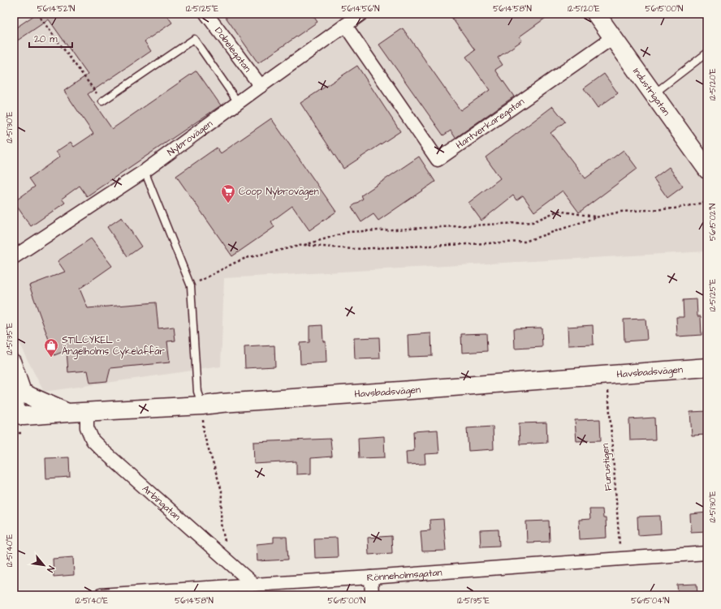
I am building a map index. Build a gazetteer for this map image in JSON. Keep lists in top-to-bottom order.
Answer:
{
  "streets": {
    "street": [
      "Dobelegatan",
      "Industrigatan",
      "Hantverkaregatan",
      "Nybrovägen",
      "Havsbadsvägen",
      "Arbingatan",
      "Rönneholmsgatan"
    ],
    "path": ["Furustigen"]
  },
  "crossings": [
    ["Dobelegatan", "Nybrovägen"],
    ["Industrigatan", "Hantverkaregatan"],
    ["Hantverkaregatan", "Nybrovägen"],
    ["Havsbadsvägen", "Furustigen"],
    ["Havsbadsvägen", "Arbingatan"],
    ["Furustigen", "Rönneholmsgatan"],
    ["Arbingatan", "Rönneholmsgatan"]
  ],
  "places": {
    "supermarket": ["Coop Nybrovägen"],
    "shop": ["STILCYKEL - Ängelholms Cykelaffär"]
  },
  "scale_bar": "20 m",
  "north": "bottom right",
  "coordinates": [
    "56°14'52\"N",
    "12°51'25\"E",
    "56°14'56\"N",
    "56°14'58\"N",
    "12°51'20\"E",
    "56°15'00\"N",
    "12°51'30\"E",
    "56°15'02\"N",
    "12°51'35\"E",
    "12°51'40\"E",
    "56°15'04\"N"
  ]
}
